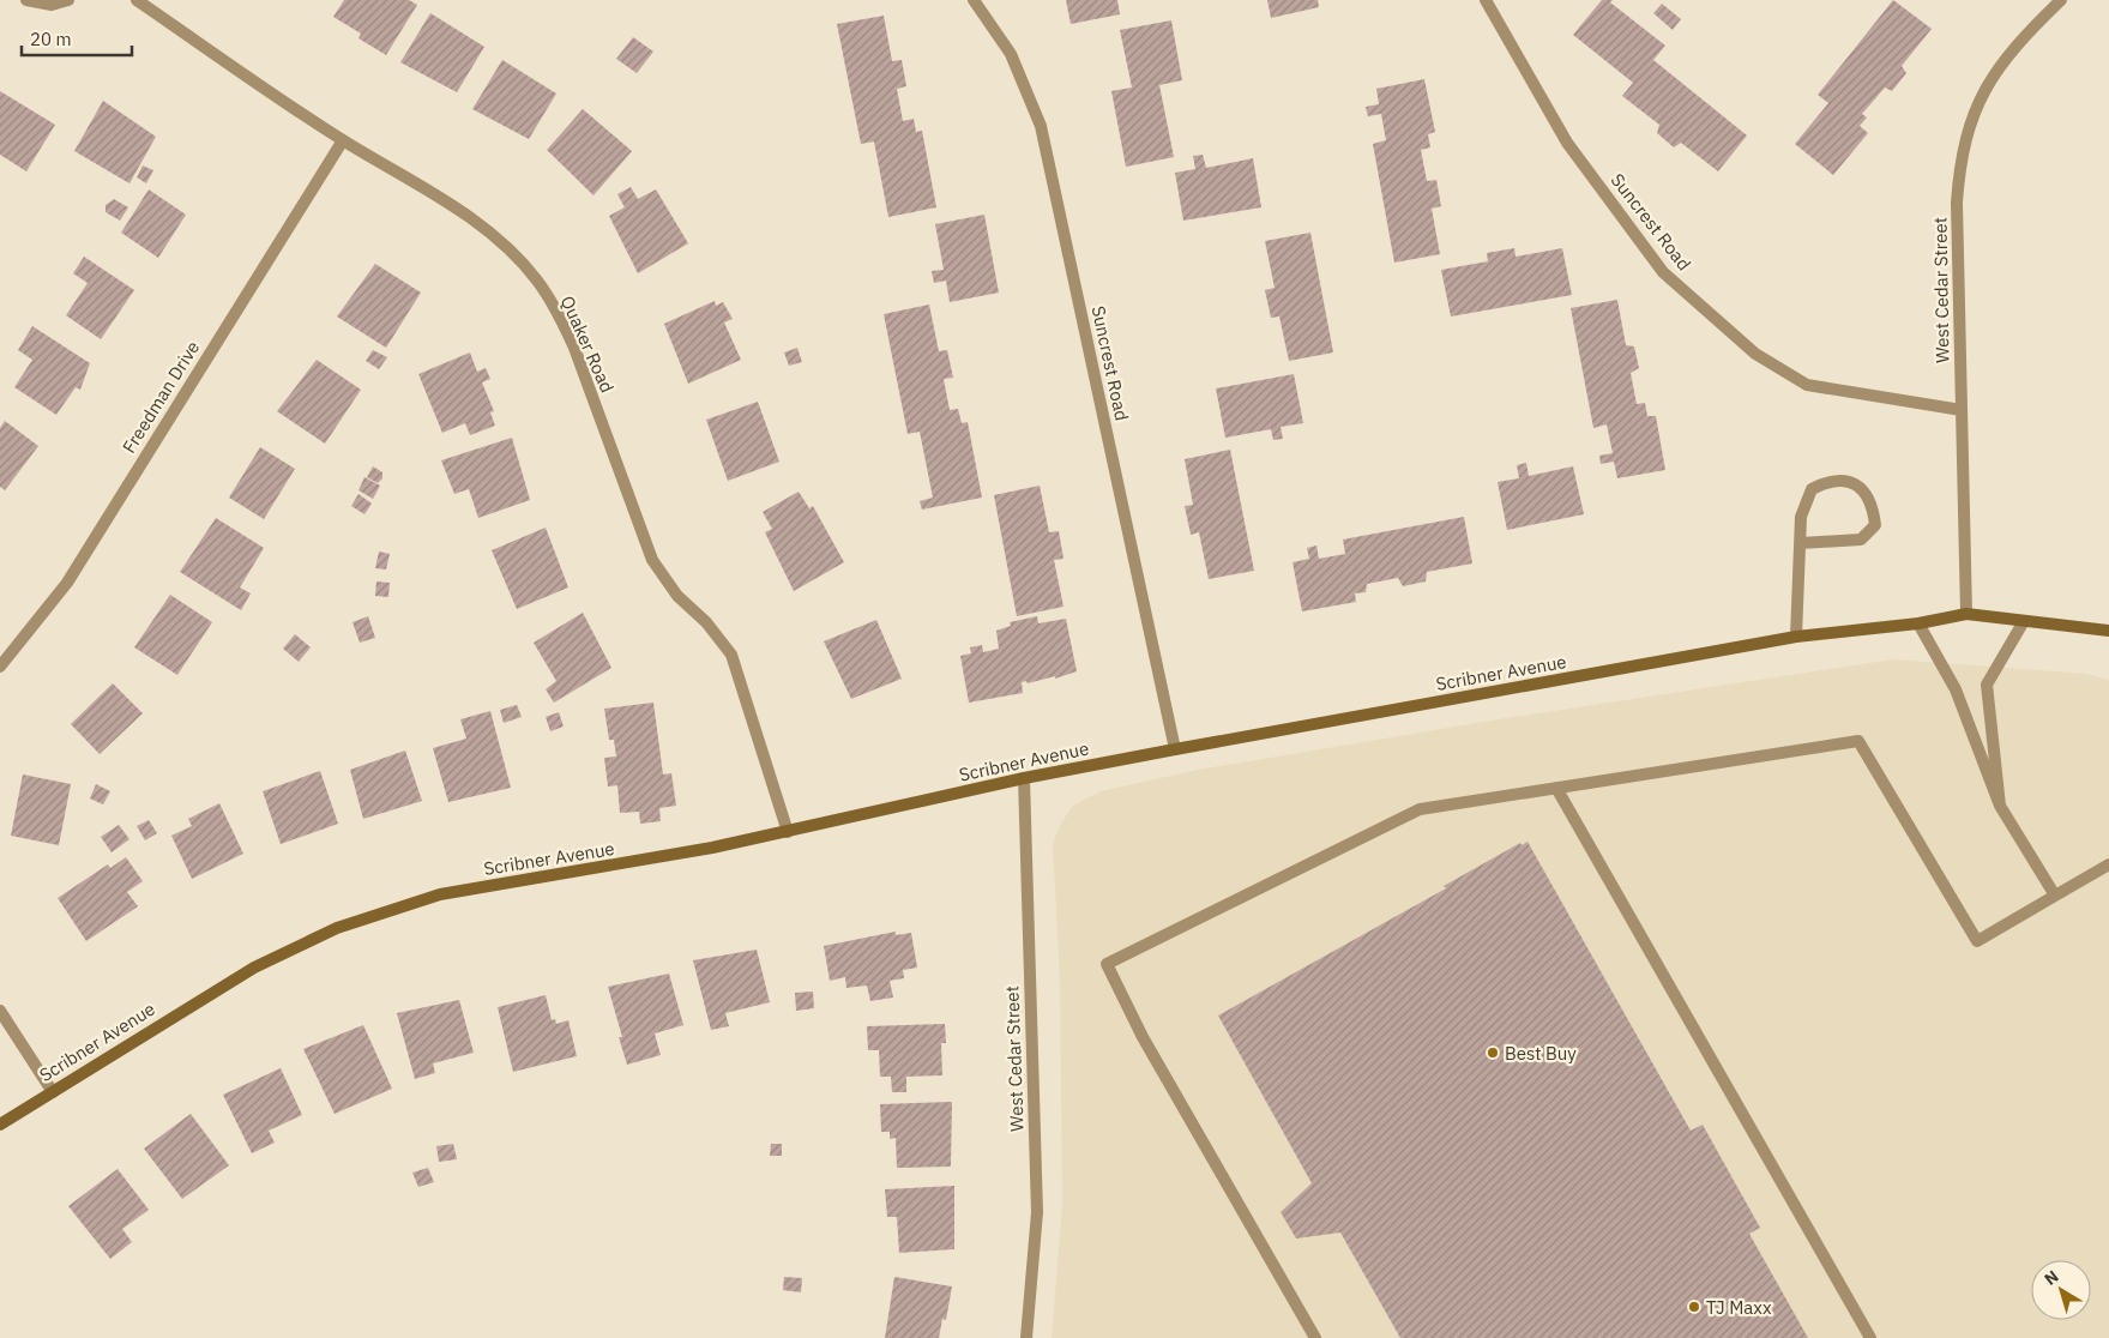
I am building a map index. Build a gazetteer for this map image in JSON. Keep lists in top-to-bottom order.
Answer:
{
  "streets": {
    "street": [
      "Suncrest Road",
      "West Cedar Street",
      "Quaker Road",
      "Freedman Drive",
      "Scribner Avenue"
    ]
  },
  "crossings": [
    ["Suncrest Road", "West Cedar Street"],
    ["Suncrest Road", "Scribner Avenue"],
    ["West Cedar Street", "Scribner Avenue"],
    ["Quaker Road", "Freedman Drive"],
    ["Quaker Road", "Scribner Avenue"]
  ],
  "places": ["Best Buy", "TJ Maxx"],
  "scale_bar": "20 m",
  "north": "top left"
}
